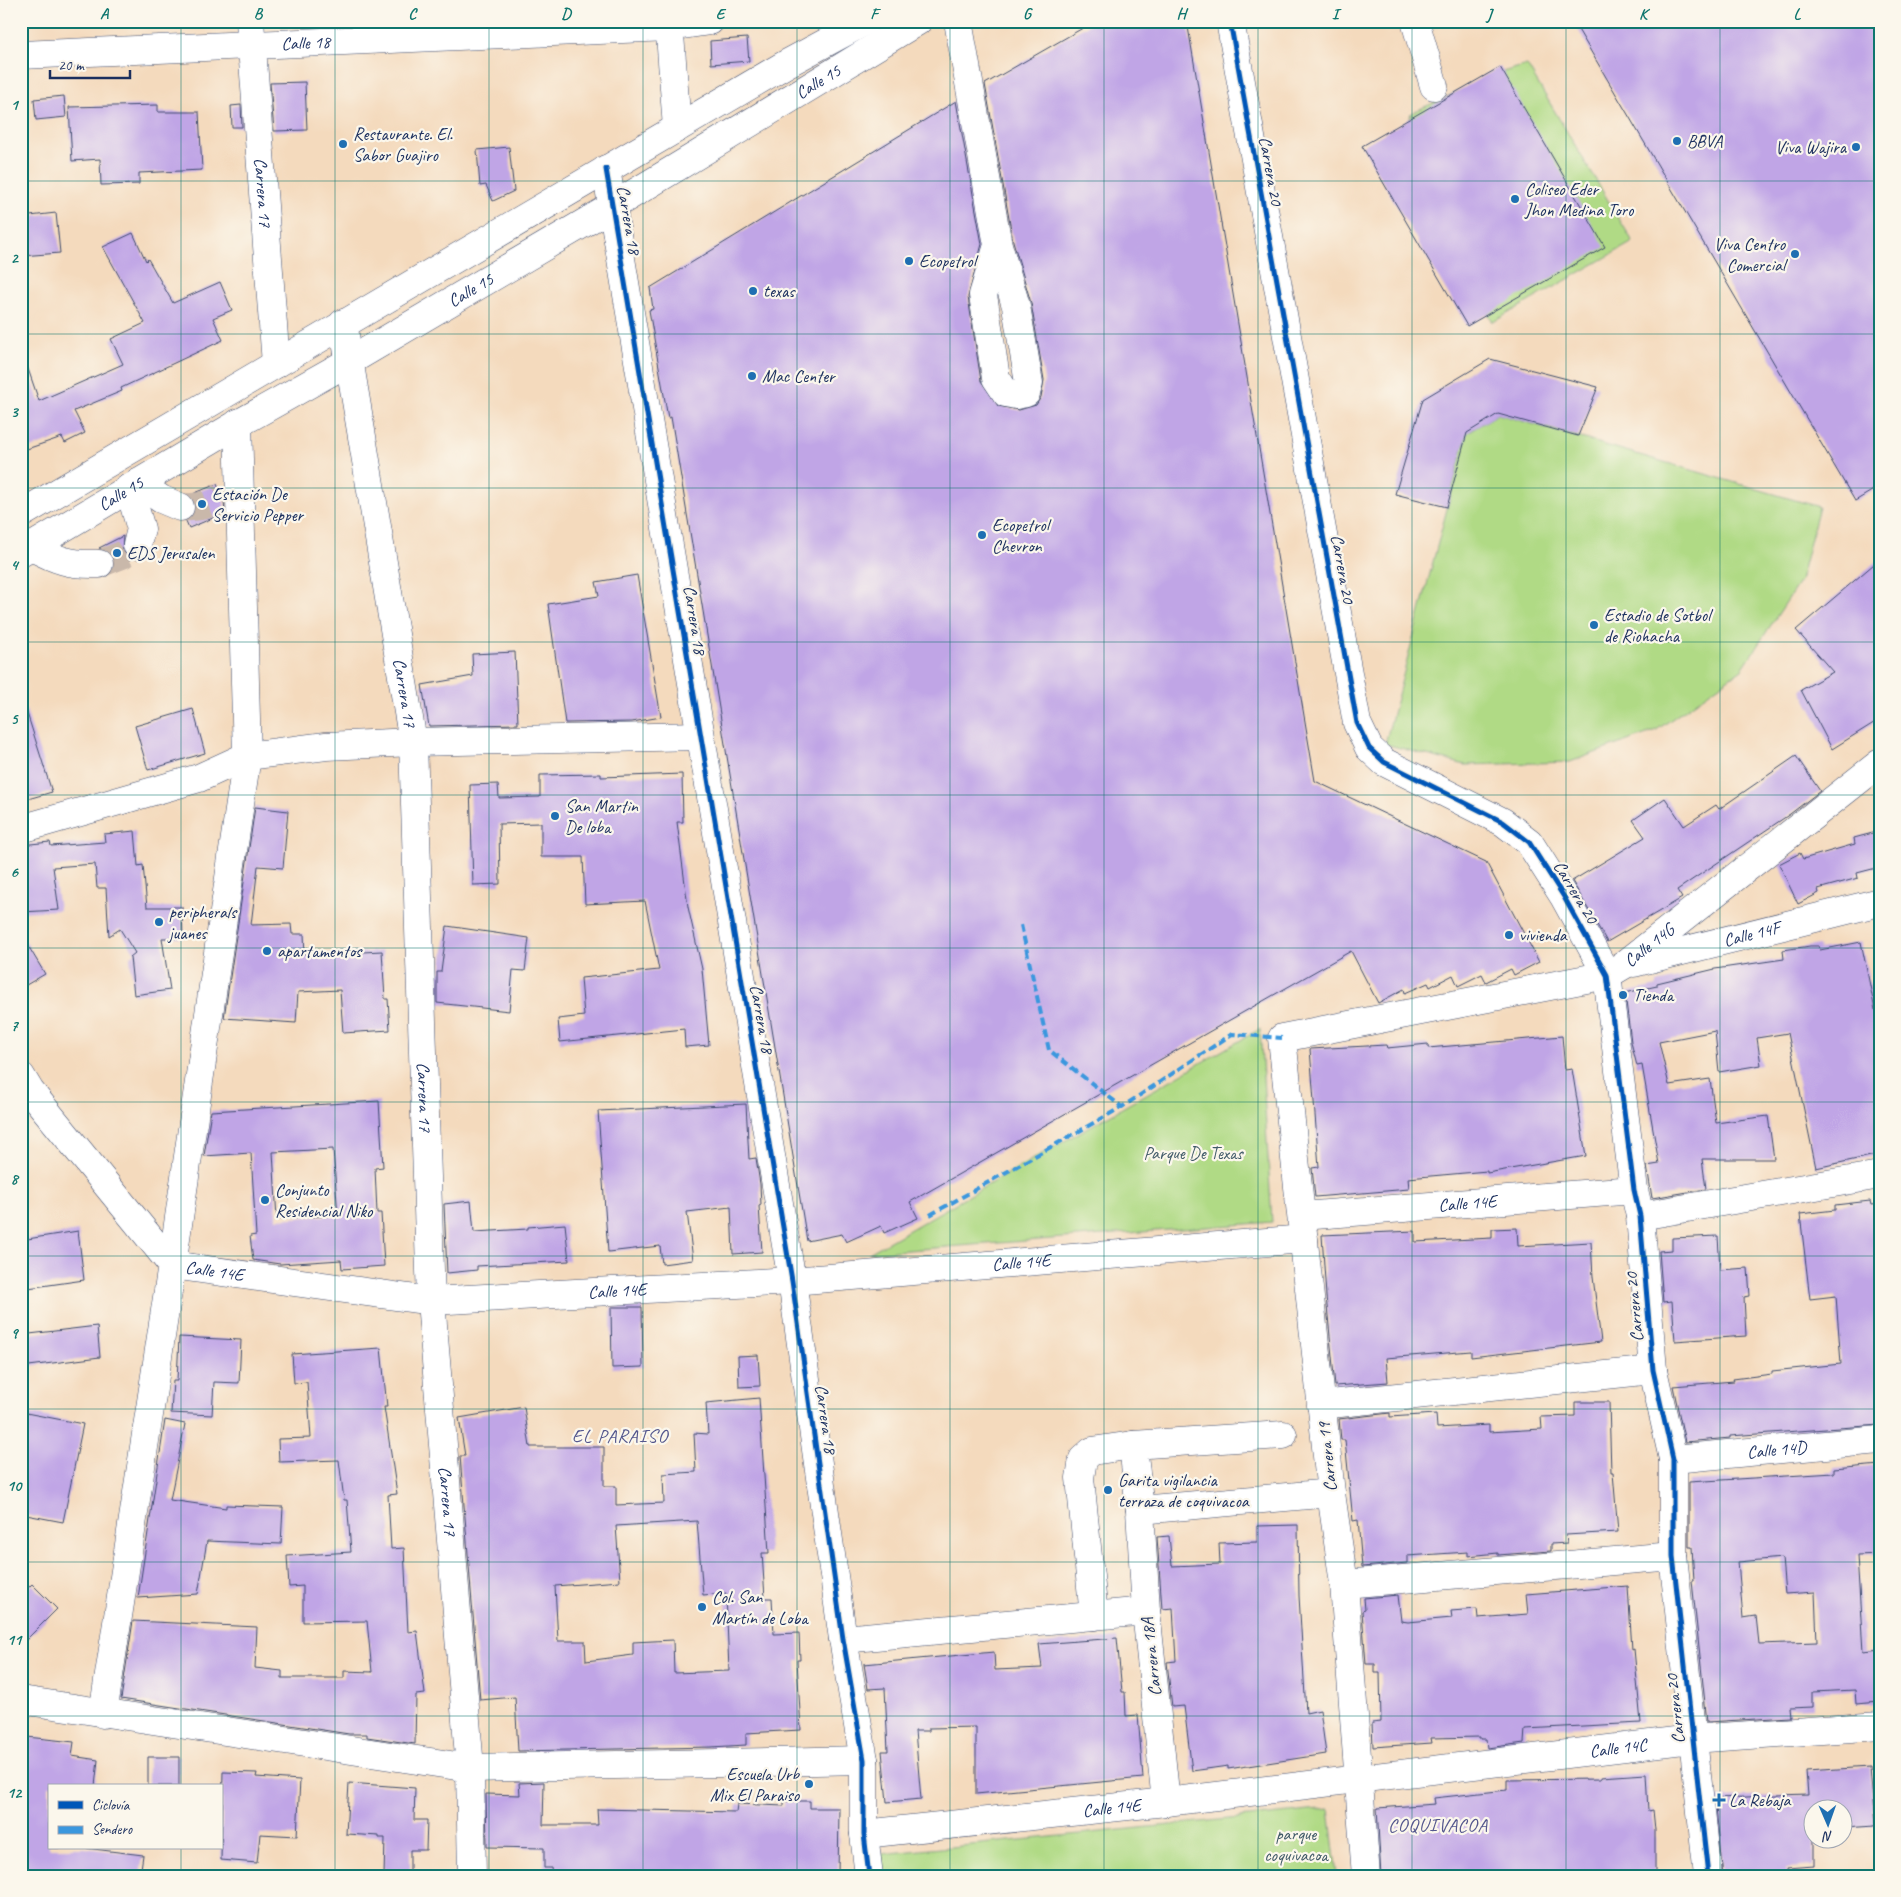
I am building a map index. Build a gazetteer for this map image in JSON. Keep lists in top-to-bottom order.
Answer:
{
  "streets": {
    "main road": [
      "Calle 18",
      "Calle 15",
      "Carrera 20",
      "Carrera 17",
      "Carrera 18",
      "Calle 14F",
      "Calle 14G",
      "Calle 14E",
      "Calle 14D",
      "Carrera 19",
      "Carrera 18A",
      "Calle 14C"
    ]
  },
  "crossings": [
    ["Calle 18", "Carrera 17"],
    ["Calle 15", "Carrera 17"],
    ["Calle 15", "Carrera 18"],
    ["Carrera 20", "Calle 14F"],
    ["Carrera 20", "Calle 14G"],
    ["Carrera 20", "Calle 14E"],
    ["Carrera 20", "Calle 14D"],
    ["Carrera 20", "Calle 14C"],
    ["Carrera 17", "Calle 14E"],
    ["Carrera 18", "Calle 14E"],
    ["Calle 14F", "Calle 14G"],
    ["Calle 14G", "Carrera 19"],
    ["Calle 14E", "Carrera 19"],
    ["Calle 14E", "Carrera 18A"],
    ["Calle 14E", "Calle 14C"],
    ["Carrera 19", "Calle 14C"]
  ],
  "districts": ["EL PARAISO", "COQUIVACOA"],
  "parks": ["Parque De Texas", "parque coquivacoa"],
  "places": {
    "other": [
      "BBVA",
      "Restaurante. El. Sabor Guajiro",
      "Viva Wajira",
      "Coliseo Eder Jhon Medina Toro",
      "Viva Centro Comercial",
      "Ecopetrol",
      "texas",
      "Mac Center",
      "Estación De Servicio Pepper",
      "Ecopetrol Chevron",
      "EDS Jerusalen",
      "Estadio de Sotbol de Riohacha",
      "San Martin De loba",
      "peripherals juanes",
      "vivienda",
      "apartamentos",
      "Tienda",
      "Conjunto Residencial Niko",
      "Garita vigilancia terraza de coquivacoa",
      "Col. San Martín de Loba",
      "Escuela Urb Mix El Paraiso"
    ],
    "health": ["La Rebaja"]
  },
  "legend": ["Ciclovía", "Sendero"],
  "scale_bar": "20 m",
  "north": "bottom",
  "grid": {
    "columns": [
      "A",
      "B",
      "C",
      "D",
      "E",
      "F",
      "G",
      "H",
      "I",
      "J",
      "K",
      "L"
    ],
    "rows": [
      "1",
      "2",
      "3",
      "4",
      "5",
      "6",
      "7",
      "8",
      "9",
      "10",
      "11",
      "12"
    ]
  }
}
